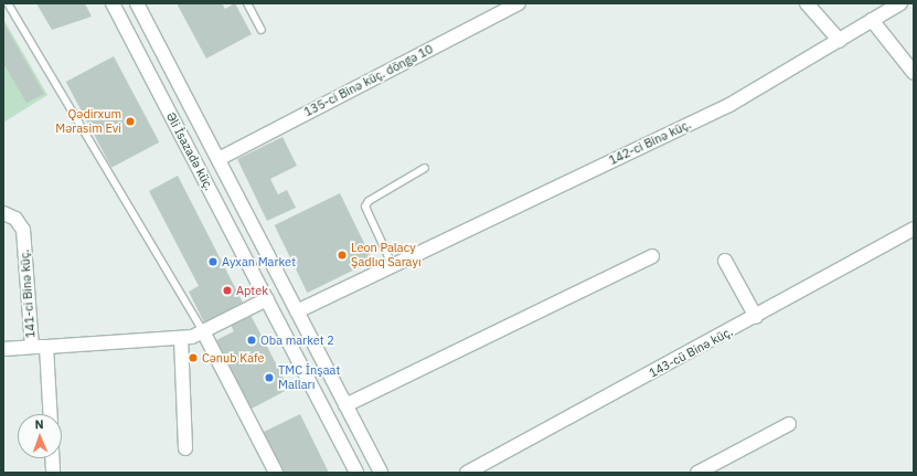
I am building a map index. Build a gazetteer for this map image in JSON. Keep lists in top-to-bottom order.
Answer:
{
  "streets": {
    "street": [
      "135-ci Binə küç. döngə 10",
      "142-ci Binə küç.",
      "Əli İsazadə küç.",
      "141-ci Binə küç.",
      "143-cü Binə küç."
    ]
  },
  "crossings": [
    ["135-ci Binə küç. döngə 10", "Əli İsazadə küç."],
    ["142-ci Binə küç.", "Əli İsazadə küç."]
  ],
  "places": [
    "Qədirxum Mərasim Evi",
    "Leon Palaсу Şadlıq Sarayı",
    "Ayxan Market",
    "Aptek",
    "Oba market 2",
    "Cənub Kafe",
    "TMC İnşaat Malları"
  ],
  "north": "top"
}
